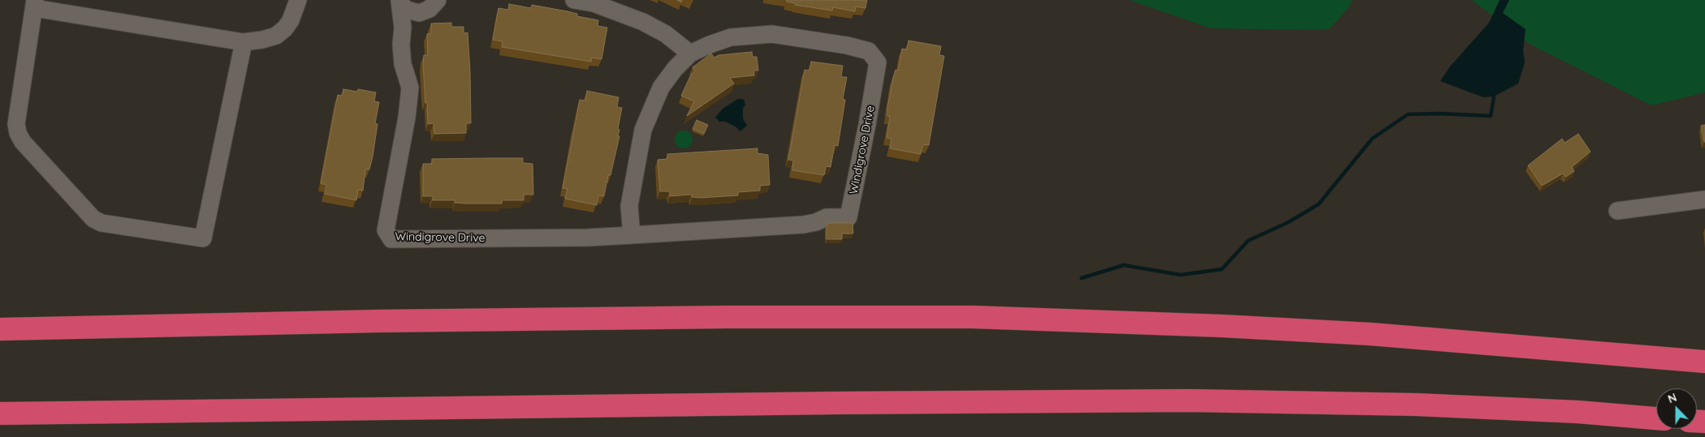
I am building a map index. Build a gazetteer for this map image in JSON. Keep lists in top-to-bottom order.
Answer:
{
  "streets": {
    "street": ["Windigrove Drive"]
  },
  "north": "top"
}
